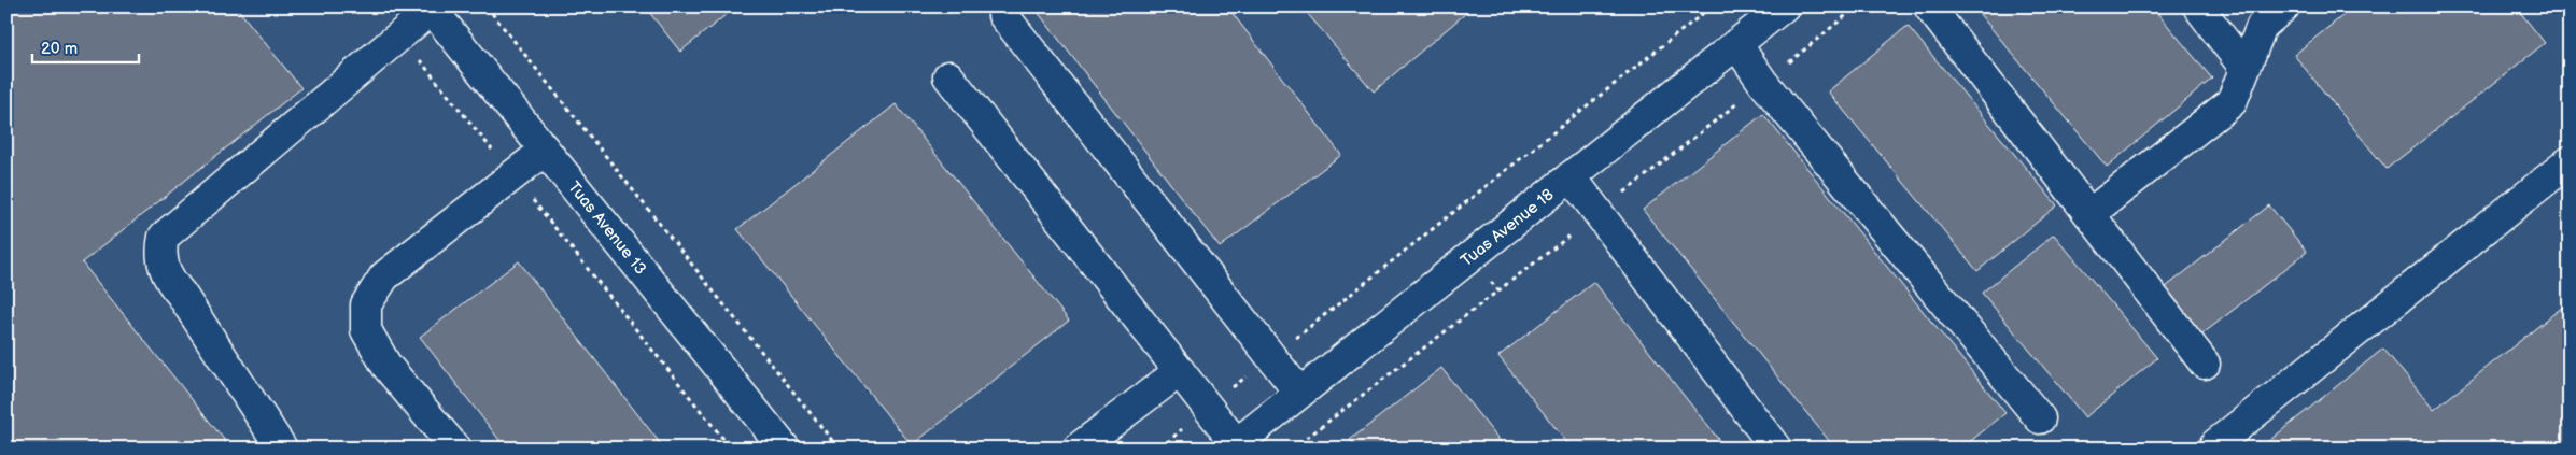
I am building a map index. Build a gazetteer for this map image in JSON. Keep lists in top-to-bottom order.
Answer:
{
  "streets": {
    "street": ["Tuas Avenue 18", "Tuas Avenue 13"]
  },
  "scale_bar": "20 m"
}
